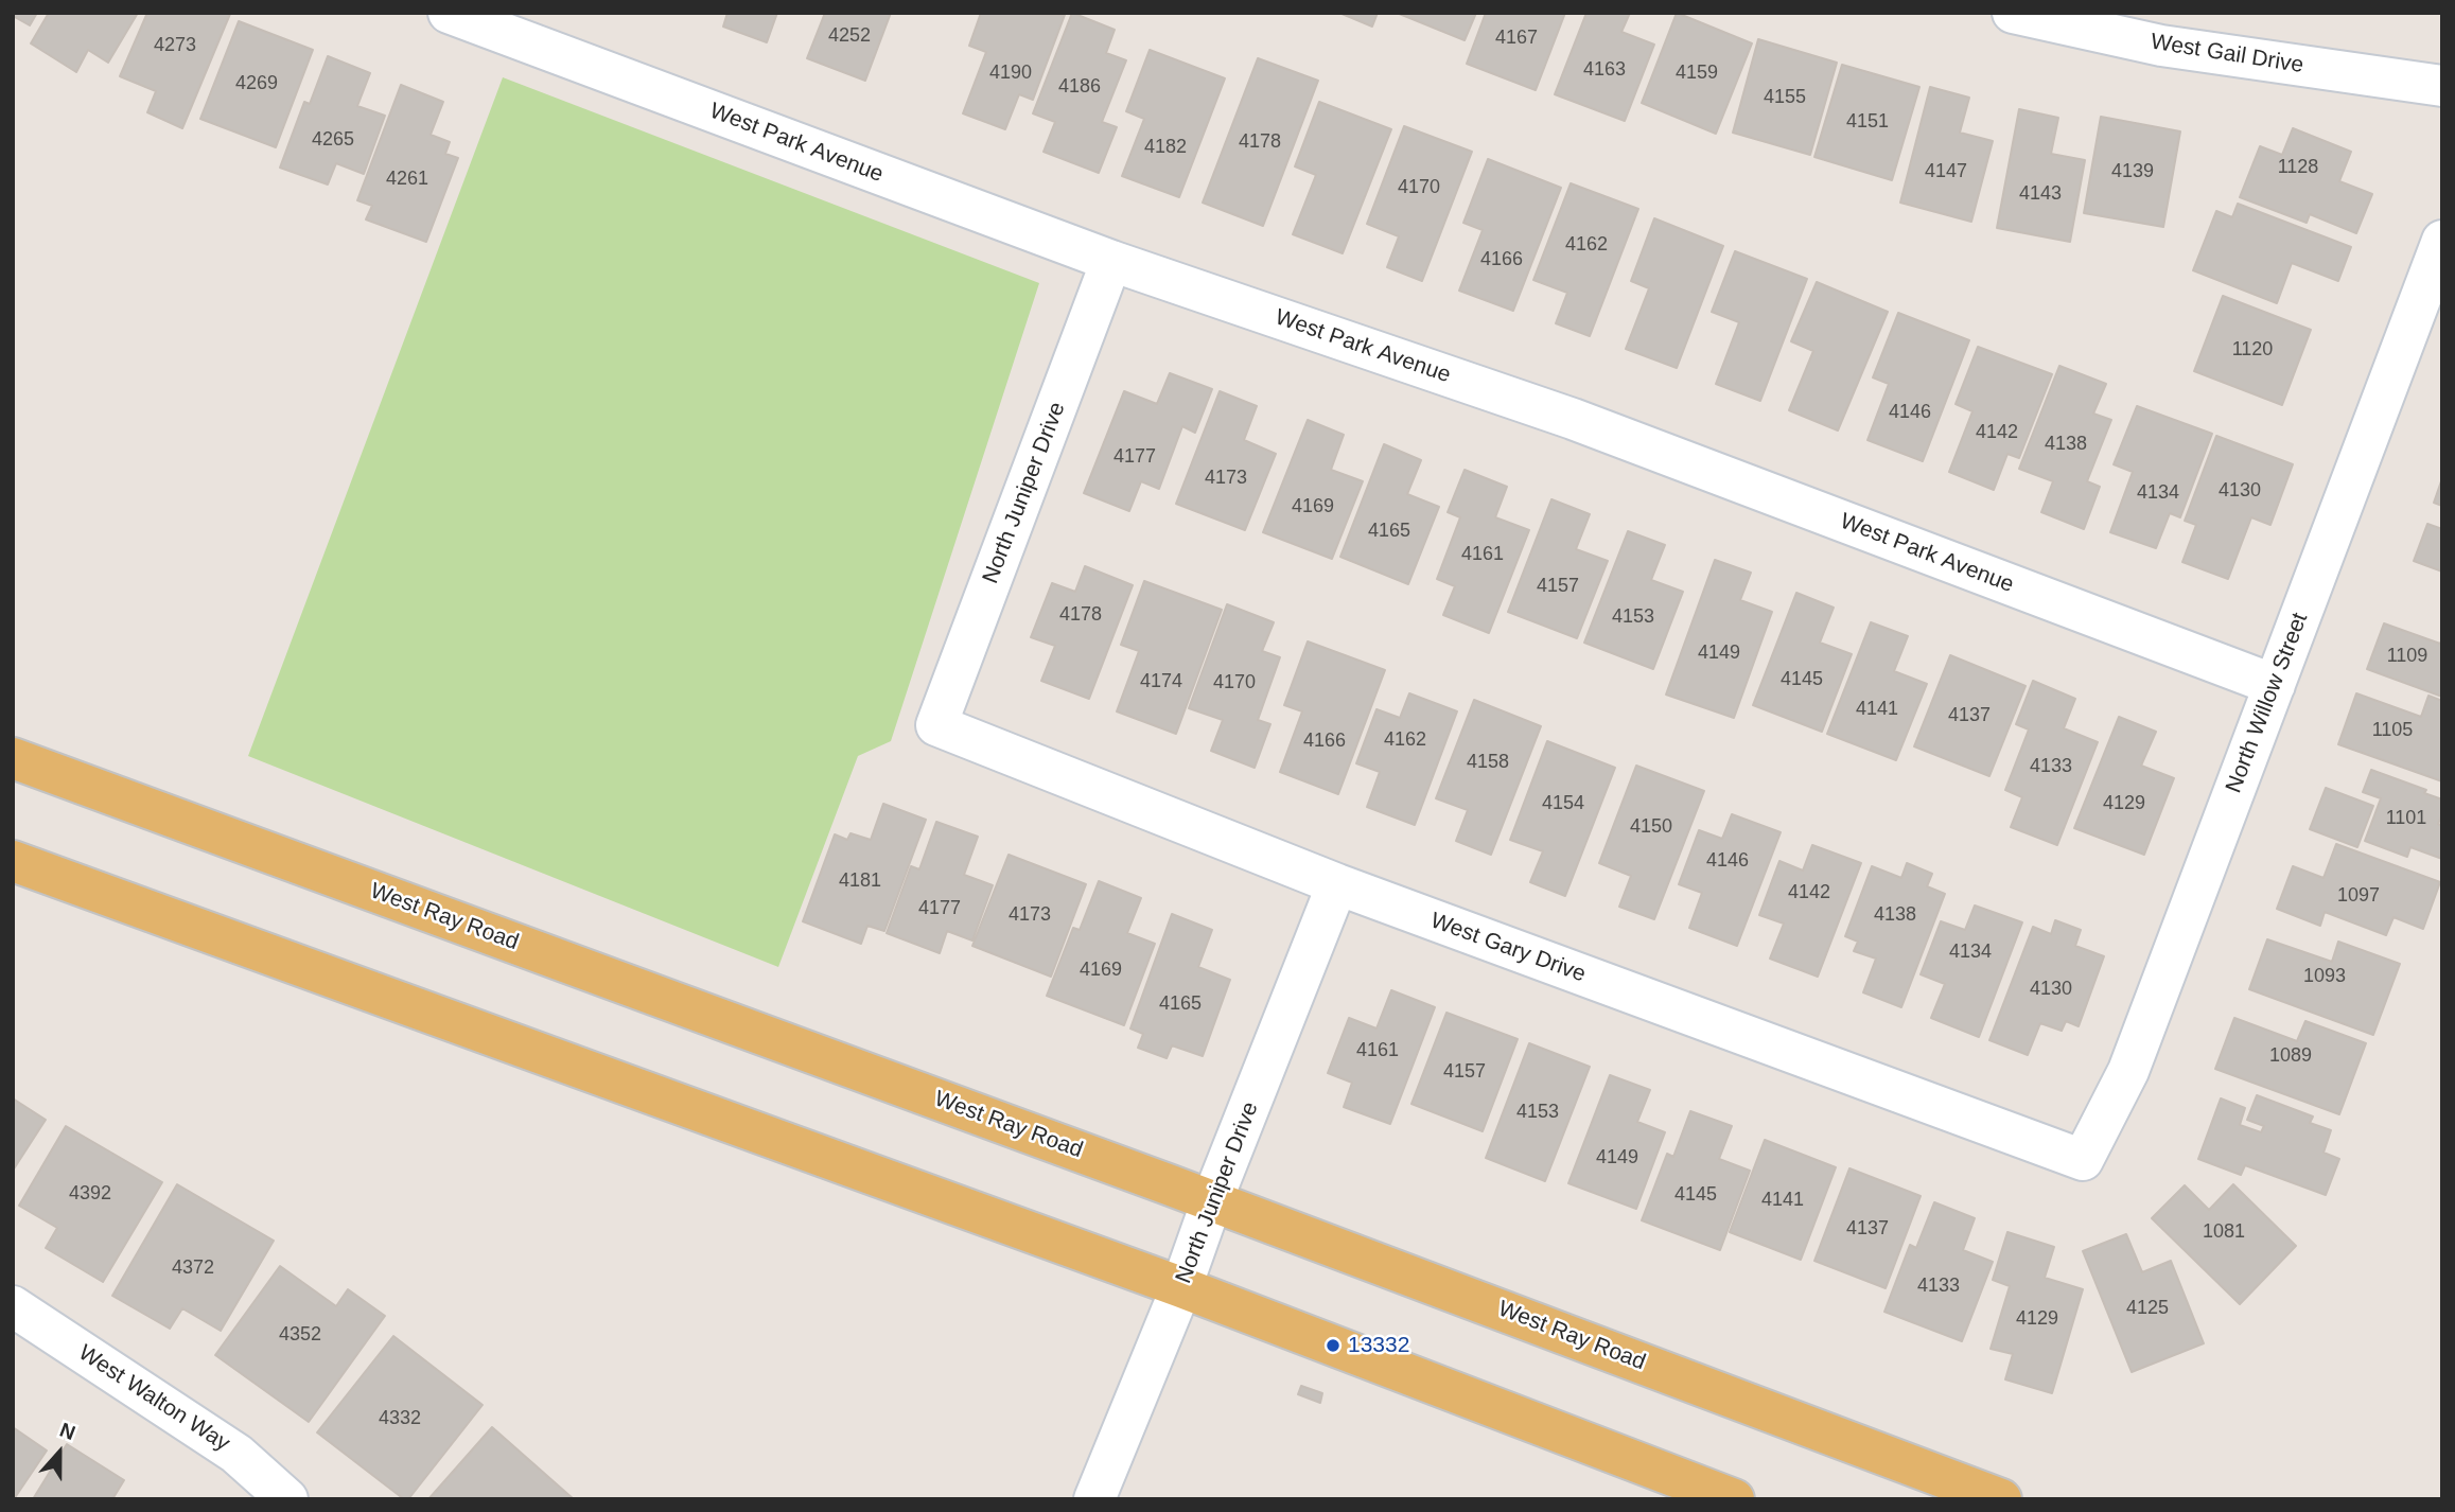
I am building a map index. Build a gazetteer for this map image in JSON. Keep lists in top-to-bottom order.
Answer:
{
  "streets": {
    "main road": ["West Ray Road"],
    "street": [
      "West Gail Drive",
      "West Park Avenue",
      "North Juniper Drive",
      "North Willow Street",
      "West Gary Drive",
      "West Walton Way"
    ]
  },
  "crossings": [
    ["West Park Avenue", "North Juniper Drive"],
    ["West Park Avenue", "North Willow Street"],
    ["North Juniper Drive", "West Ray Road"],
    ["North Juniper Drive", "West Gary Drive"],
    ["North Willow Street", "West Gary Drive"]
  ],
  "places": ["13332"],
  "house_numbers": [
    "4252",
    "4167",
    "4273",
    "4163",
    "4190",
    "4159",
    "4269",
    "4186",
    "4155",
    "4151",
    "4265",
    "4178",
    "4182",
    "1128",
    "4147",
    "4139",
    "4261",
    "4170",
    "4143",
    "4162",
    "4166",
    "1120",
    "4146",
    "4142",
    "4138",
    "4177",
    "4173",
    "4130",
    "4134",
    "4169",
    "4165",
    "4161",
    "4157",
    "4178",
    "4153",
    "4149",
    "1109",
    "4145",
    "4174",
    "4170",
    "4141",
    "4137",
    "1105",
    "4162",
    "4166",
    "4158",
    "4133",
    "4154",
    "4129",
    "1101",
    "4150",
    "4146",
    "4181",
    "4142",
    "1097",
    "4177",
    "4173",
    "4138",
    "4134",
    "4169",
    "1093",
    "4130",
    "4165",
    "4161",
    "1089",
    "4157",
    "4153",
    "4149",
    "4392",
    "4145",
    "4141",
    "4137",
    "1081",
    "4372",
    "4133",
    "4125",
    "4129",
    "4352",
    "4332"
  ],
  "north": "top"
}
